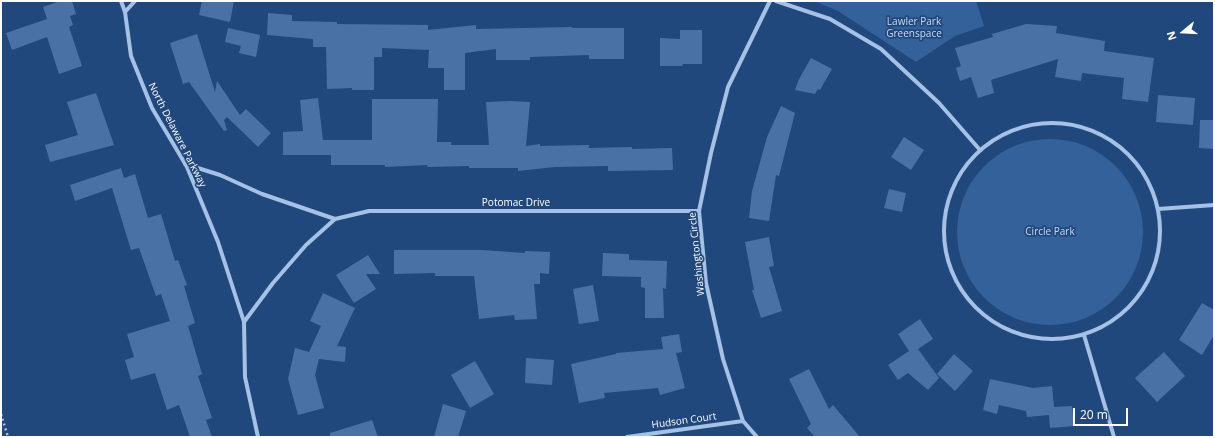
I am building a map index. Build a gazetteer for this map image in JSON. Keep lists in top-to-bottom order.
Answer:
{
  "streets": {
    "street": [
      "North Delaware Parkway",
      "Potomac Drive",
      "Washington Circle",
      "Hudson Court"
    ]
  },
  "crossings": [
    ["North Delaware Parkway", "Potomac Drive"],
    ["Potomac Drive", "Washington Circle"],
    ["Washington Circle", "Hudson Court"]
  ],
  "parks": ["Lawler Park Greenspace", "Circle Park"],
  "scale_bar": "20 m",
  "north": "left"
}
